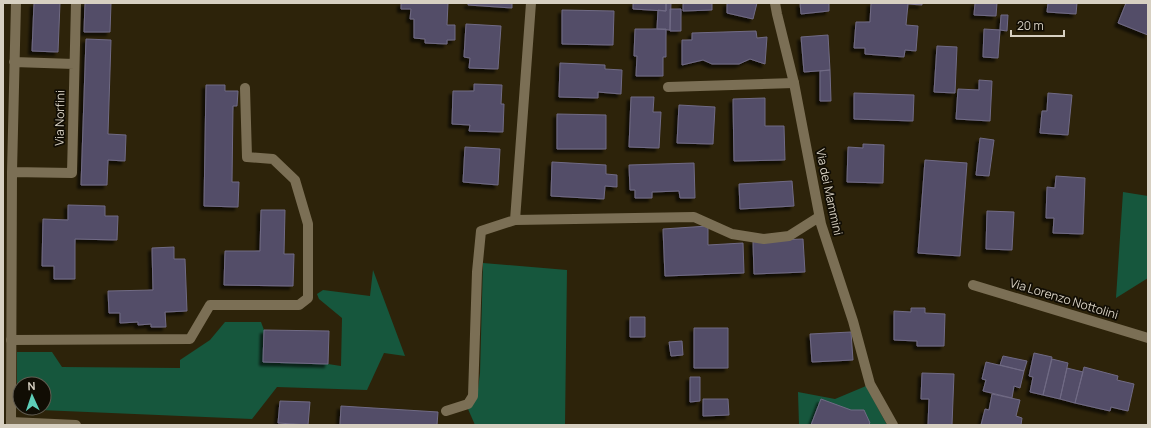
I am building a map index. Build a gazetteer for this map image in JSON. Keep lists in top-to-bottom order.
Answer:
{
  "streets": {
    "street": ["Via Norfini", "Via dei Mammini", "Via Lorenzo Nottolini"]
  },
  "scale_bar": "20 m",
  "north": "top"
}
